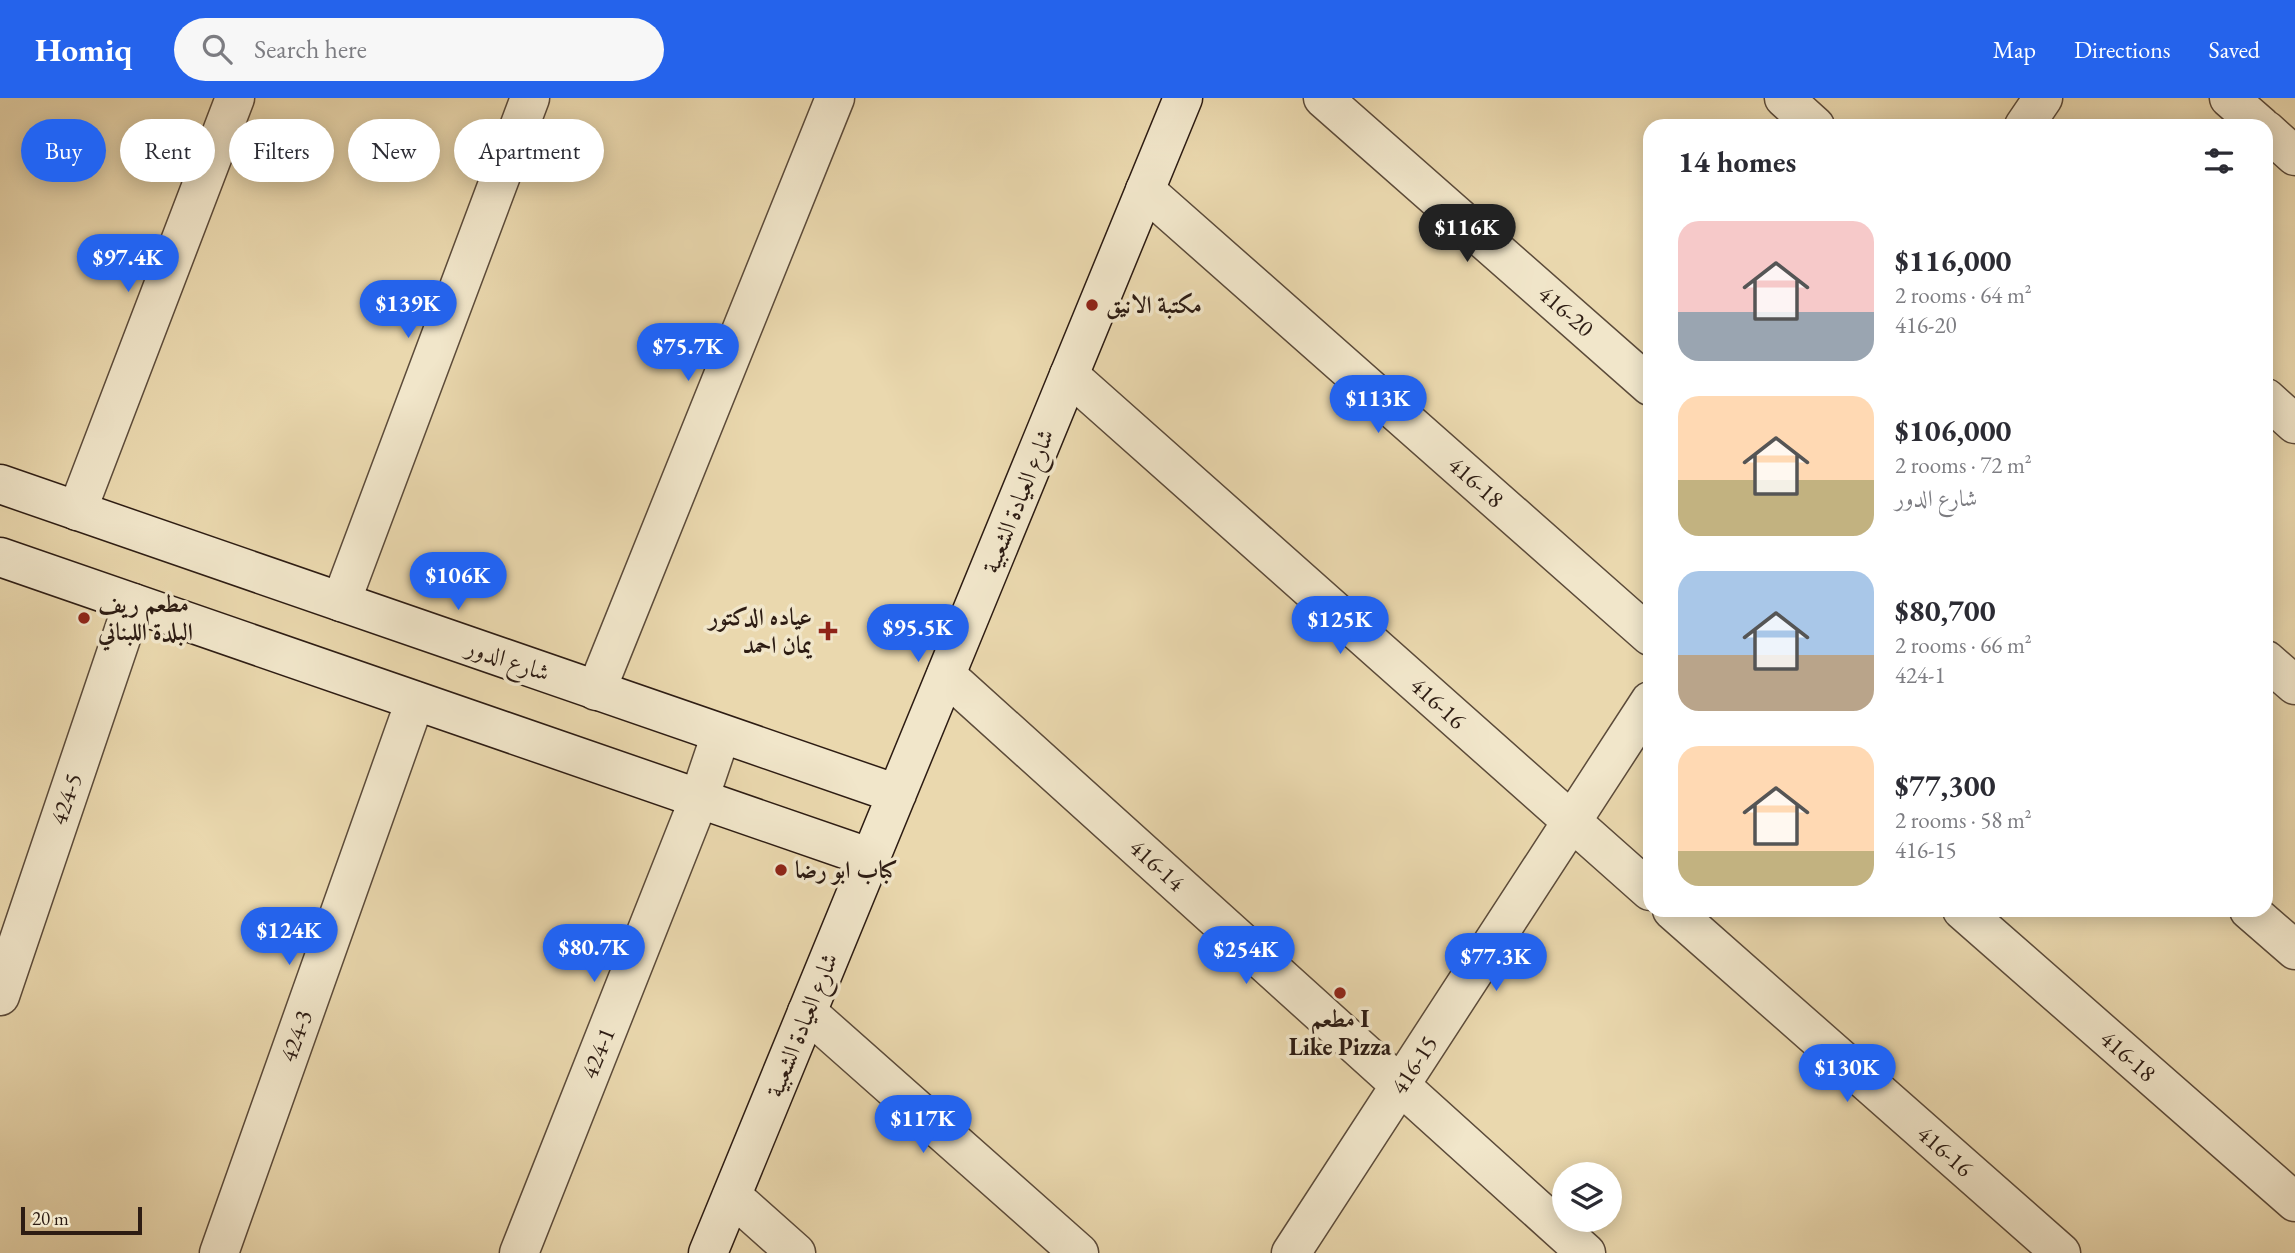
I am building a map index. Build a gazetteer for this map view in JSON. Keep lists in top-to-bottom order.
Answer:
{
  "streets": {
    "street": [
      "416-20",
      "416-18",
      "شارع العيادة الشعبية",
      "شارع الدور",
      "416-16",
      "424-5",
      "416-14",
      "424-3",
      "424-1",
      "416-15"
    ]
  },
  "crossings": [
    ["416-18", "شارع العيادة الشعبية"],
    ["شارع العيادة الشعبية", "شارع الدور"],
    ["شارع العيادة الشعبية", "416-16"],
    ["شارع العيادة الشعبية", "416-14"],
    ["شارع الدور", "424-1"],
    ["416-16", "416-15"],
    ["416-14", "416-15"]
  ],
  "places": {
    "other": [
      "مكتبة الانيق",
      "مطعم ريف البلدة اللبناني",
      "كباب ابو رضا",
      "مطعم I Like Pizza"
    ],
    "health": ["عياده الدكتور يمان احمد"]
  },
  "scale_bar": "20 m",
  "page": {
    "header": "Homiq",
    "search": "Search here",
    "nav": ["Map", "Directions", "Saved"],
    "chip": [
      "Buy",
      "Rent",
      "Filters",
      "New",
      "Apartment"
    ],
    "heading": "14 homes",
    "list": [
      {
        "name": "$116,000",
        "note": "2 rooms · 64 m² · 416-20"
      },
      {
        "name": "$106,000",
        "note": "2 rooms · 72 m² · شارع الدور"
      },
      {
        "name": "$80,700",
        "note": "2 rooms · 66 m² · 424-1"
      },
      {
        "name": "$77,300",
        "note": "2 rooms · 58 m² · 416-15"
      }
    ],
    "price": [
      "$116K",
      "$97.4K",
      "$139K",
      "$75.7K",
      "$113K",
      "$106K",
      "$125K",
      "$95.5K",
      "$124K",
      "$80.7K",
      "$254K",
      "$77.3K",
      "$130K",
      "$117K"
    ],
    "scale": "20 m"
  }
}
